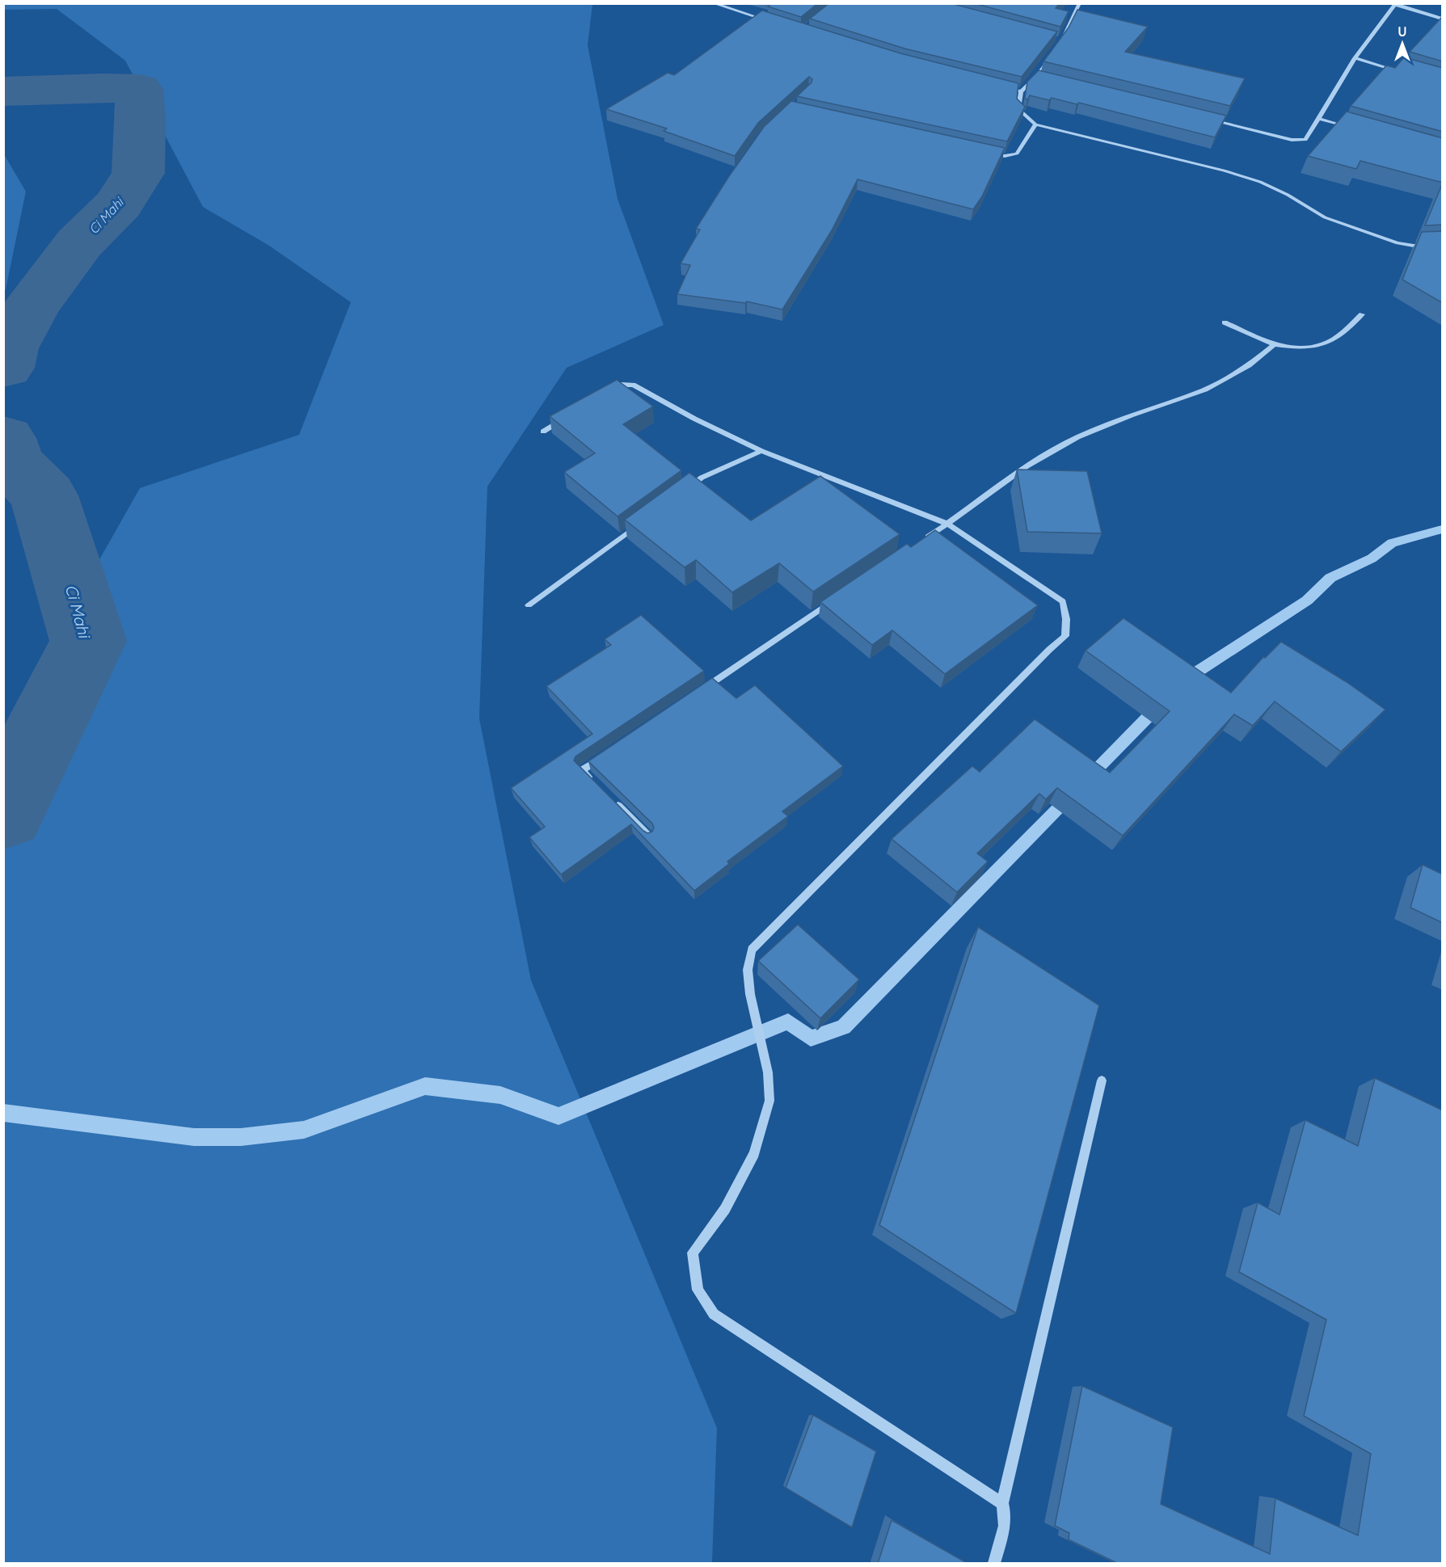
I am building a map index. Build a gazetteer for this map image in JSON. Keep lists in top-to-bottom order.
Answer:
{
  "water": ["Ci Mahi"],
  "north": "top"
}
